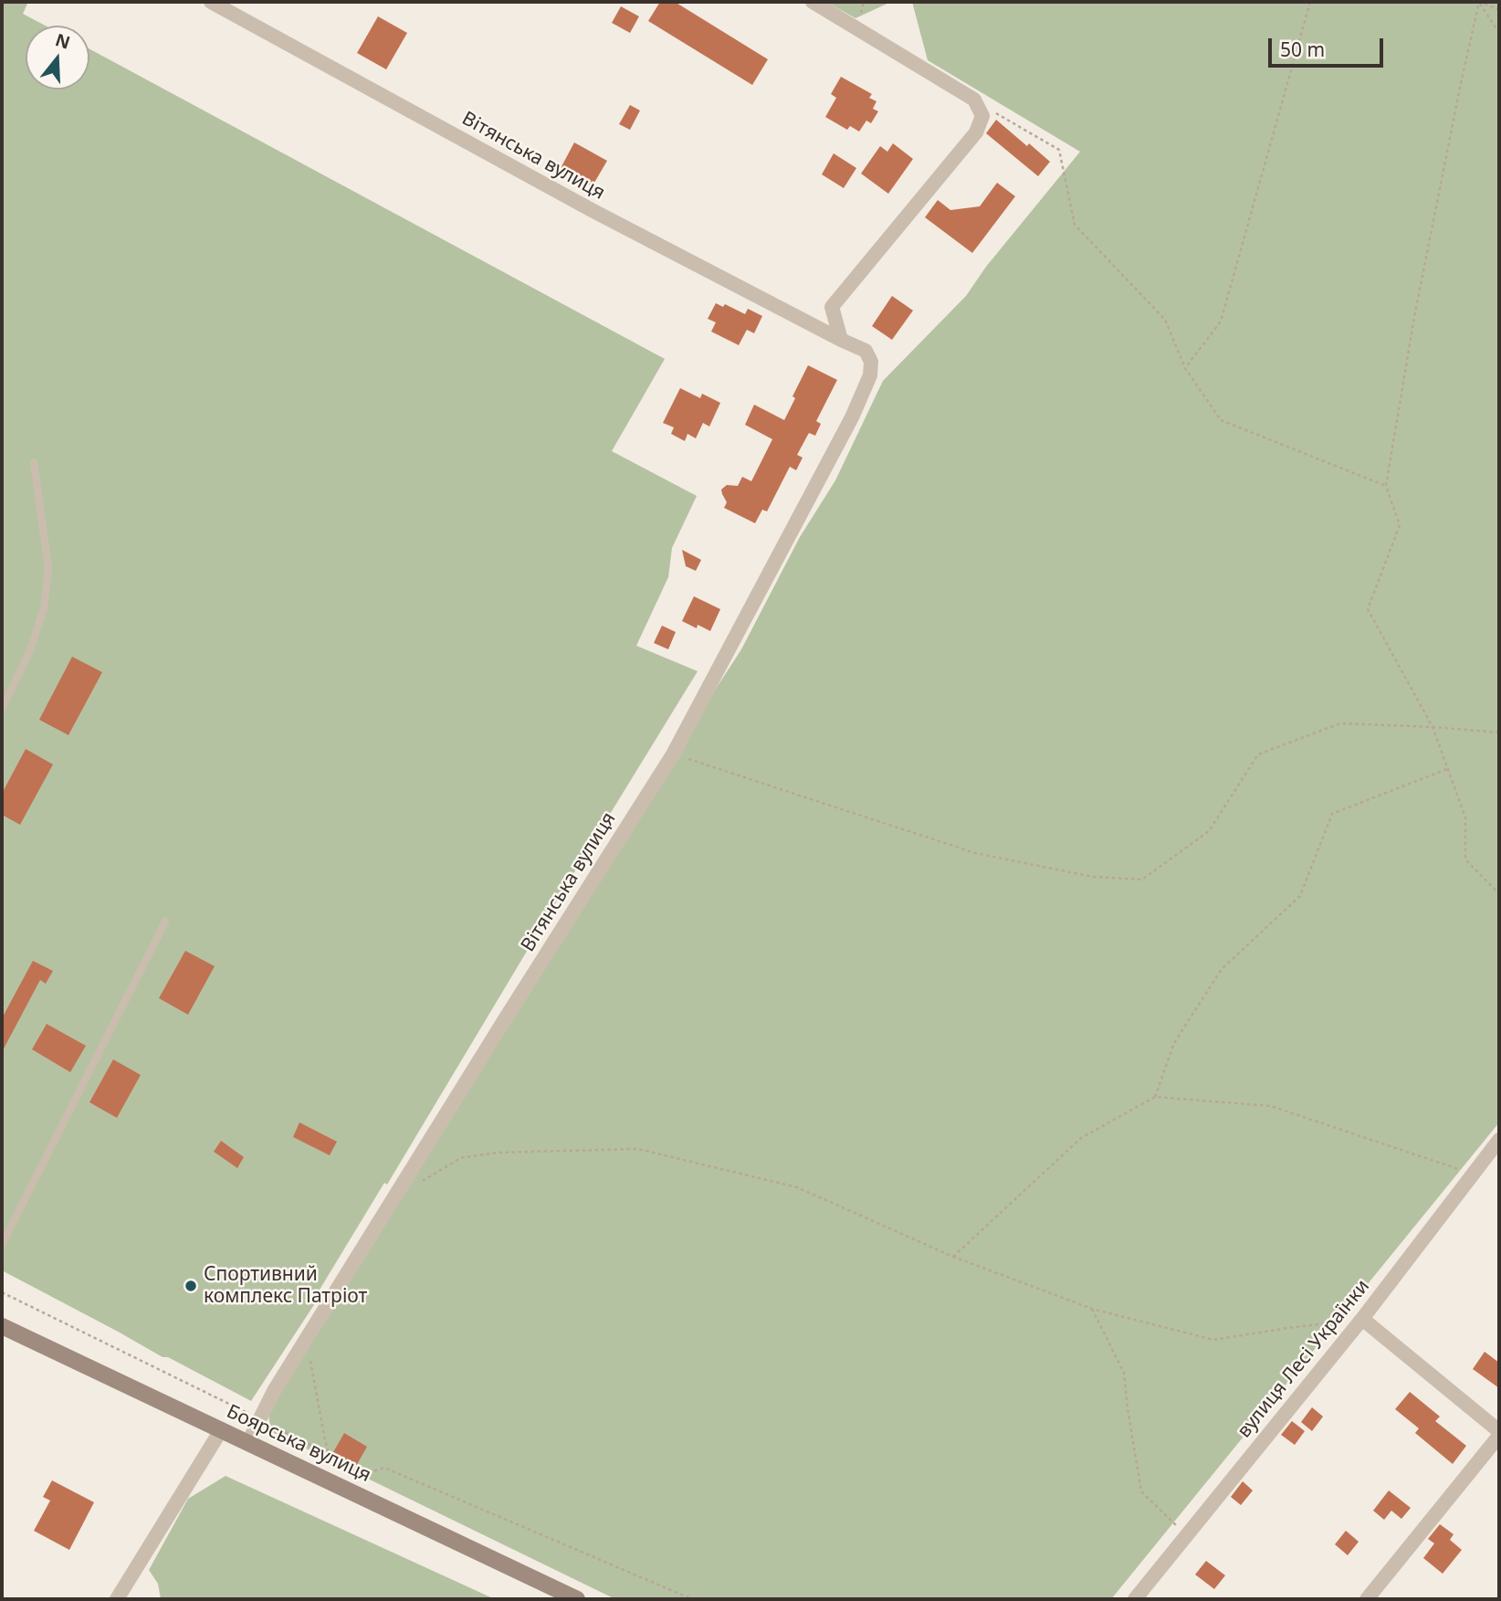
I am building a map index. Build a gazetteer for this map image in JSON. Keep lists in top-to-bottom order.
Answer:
{
  "streets": {
    "street": ["Вітянська вулиця", "вулиця Лесі Українки", "Боярська вулиця"]
  },
  "crossings": [
    ["Вітянська вулиця", "Боярська вулиця"]
  ],
  "places": ["Спортивний комплекс Патріот"],
  "scale_bar": "50 m",
  "north": "top"
}
